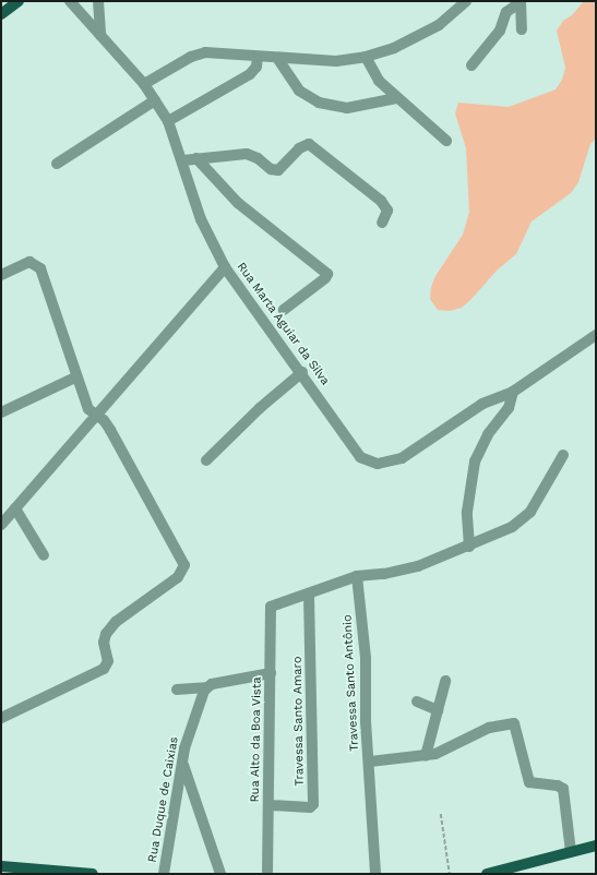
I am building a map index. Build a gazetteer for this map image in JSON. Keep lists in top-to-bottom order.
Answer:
{
  "streets": {
    "street": [
      "Rua Marta Aguiar da Silva",
      "Travessa Santo Antônio",
      "Travessa Santo Amaro",
      "Rua Alto da Boa Vista",
      "Rua Duque de Caixias"
    ]
  },
  "crossings": [
    ["Travessa Santo Amaro", "Rua Alto da Boa Vista"]
  ]
}
